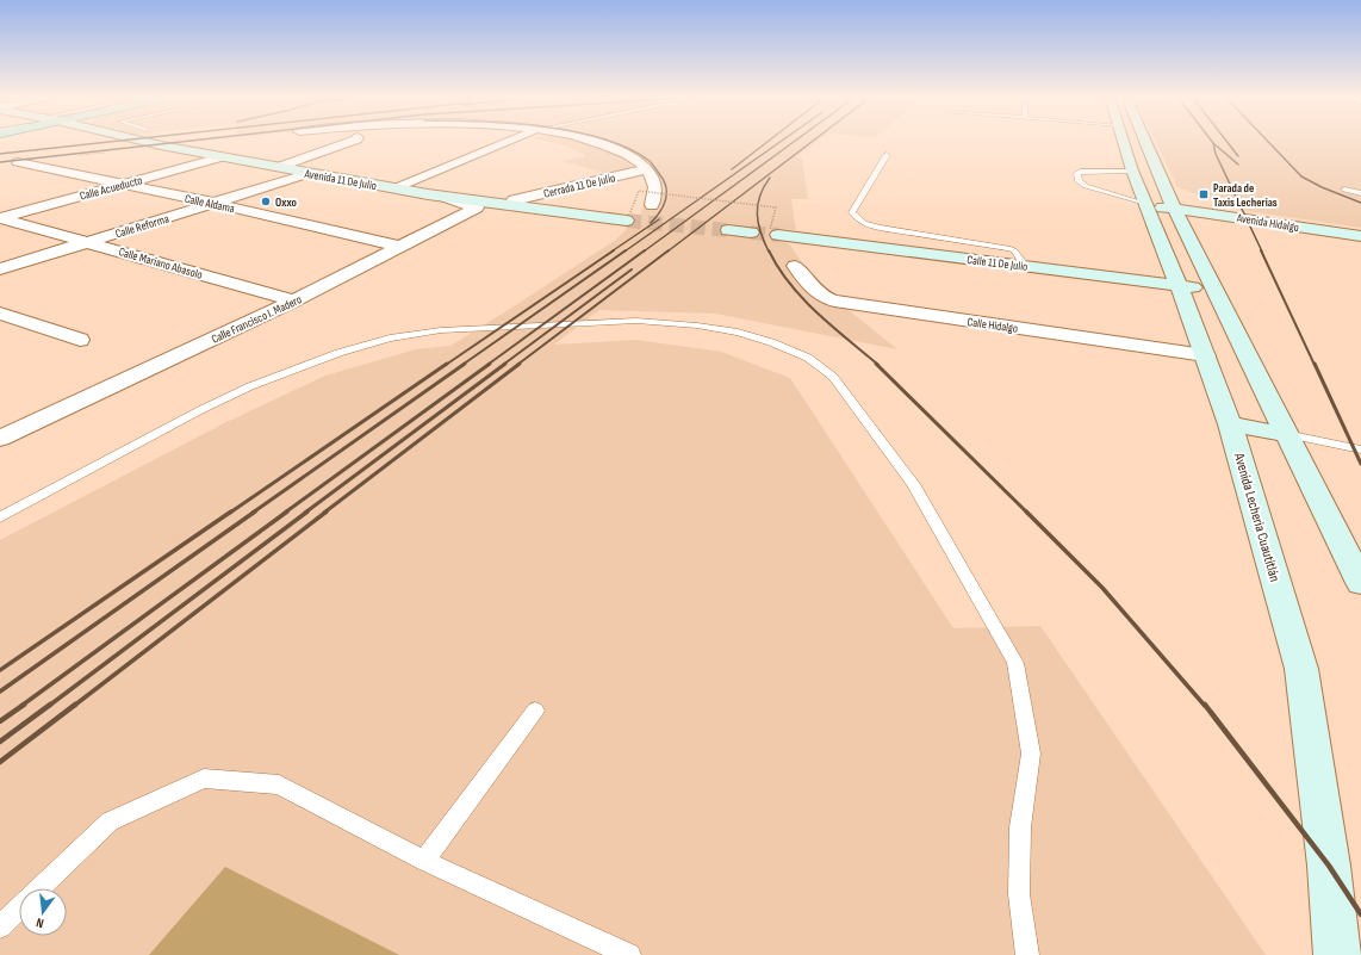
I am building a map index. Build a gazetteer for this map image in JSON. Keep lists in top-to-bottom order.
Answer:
{
  "streets": {
    "main road": [
      "Avenida 11 De Julio",
      "Avenida Hidalgo",
      "Calle 11 De Julio",
      "Avenida Lecheria Cuautitlán"
    ],
    "street": [
      "Cerrada 11 De Julio",
      "Calle Acueducto",
      "Calle Aldama",
      "Calle Reforma",
      "Calle Mariano Abasolo",
      "Calle Francisco I. Madero",
      "Calle Hidalgo"
    ]
  },
  "crossings": [
    ["Avenida 11 De Julio", "Calle Acueducto"],
    ["Avenida 11 De Julio", "Calle Reforma"],
    ["Avenida 11 De Julio", "Calle Francisco I. Madero"],
    ["Calle Acueducto", "Calle Aldama"],
    ["Calle Acueducto", "Calle Mariano Abasolo"],
    ["Calle Aldama", "Calle Reforma"],
    ["Calle Aldama", "Calle Francisco I. Madero"],
    ["Avenida Hidalgo", "Avenida Lecheria Cuautitlán"],
    ["Calle Reforma", "Calle Mariano Abasolo"],
    ["Calle Mariano Abasolo", "Calle Francisco I. Madero"],
    ["Calle 11 De Julio", "Avenida Lecheria Cuautitlán"],
    ["Calle Hidalgo", "Avenida Lecheria Cuautitlán"]
  ],
  "places": {
    "transit": ["Parada de Taxis Lecherias"],
    "other": ["Oxxo"]
  },
  "north": "bottom"
}
